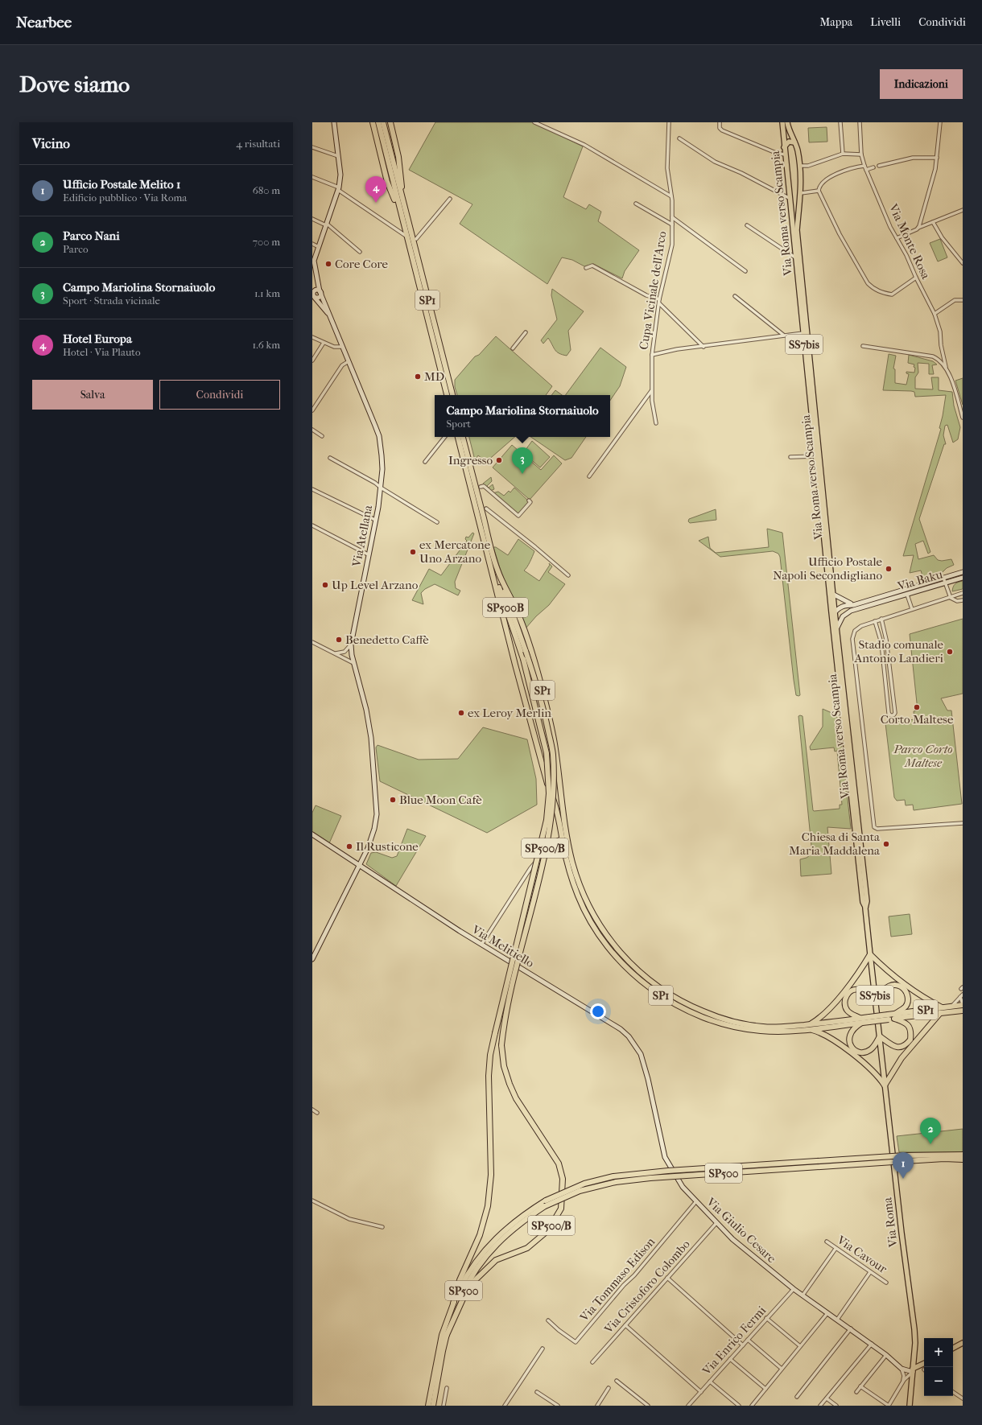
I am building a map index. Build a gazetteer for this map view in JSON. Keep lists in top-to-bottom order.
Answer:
{
  "streets": {
    "highway": [
      "SP1",
      "SP500B",
      "SP500/B",
      "SP500"
    ],
    "main road": [
      "Via Roma verso Scampia",
      "SS7bis",
      "Via Atellana",
      "Via Baku",
      "Via Melitiello",
      "Via Roma",
      "Via Giulio Cesare"
    ],
    "street": [
      "Via Monte Rosa",
      "Cupa Vicinale dell'Arco",
      "Via Cavour",
      "Via Tommaso Edison",
      "Via Cristoforo Colombo",
      "Via Enrico Fermi"
    ]
  },
  "crossings": [
    ["Via Roma verso Scampia", "Via Baku"],
    ["Via Roma verso Scampia", "Via Roma"],
    ["SP1", "SP500B"],
    ["Via Atellana", "Via Melitiello"],
    ["SP500B", "SP500/B"],
    ["SP500/B", "SP500"],
    ["Via Melitiello", "Via Giulio Cesare"],
    ["Via Roma", "Via Giulio Cesare"],
    ["Via Giulio Cesare", "Via Tommaso Edison"],
    ["Via Giulio Cesare", "Via Cristoforo Colombo"],
    ["Via Giulio Cesare", "Via Enrico Fermi"]
  ],
  "parks": ["Parco Corto Maltese"],
  "places": [
    "Core Core",
    "MD",
    "Ingresso",
    "ex Mercatone Uno Arzano",
    "Ufficio Postale Napoli Secondigliano",
    "Up Level Arzano",
    "Benedetto Caffè",
    "Stadio comunale Antonio Landieri",
    "Corto Maltese",
    "ex Leroy Merlin",
    "Blue Moon Cafè",
    "Chiesa di Santa Maria Maddalena",
    "Il Rusticone"
  ],
  "page": {
    "header": "Nearbee",
    "nav": ["Mappa", "Livelli", "Condividi"],
    "buttons": [
      "Indicazioni",
      ["Salva", "Condividi"]
    ],
    "title": "Dove siamo",
    "heading": ["Vicino", "4 risultati"],
    "list": [
      {
        "mark": "1",
        "name": "Ufficio Postale Melito 1",
        "note": "Edificio pubblico · Via Roma",
        "value": "680 m"
      },
      {
        "mark": "2",
        "name": "Parco Nani",
        "note": "Parco",
        "value": "700 m"
      },
      {
        "mark": "3",
        "name": "Campo Mariolina Stornaiuolo",
        "note": "Sport · Strada vicinale",
        "value": "1.1 km"
      },
      {
        "mark": "4",
        "name": "Hotel Europa",
        "note": "Hotel · Via Plauto",
        "value": "1.6 km"
      }
    ],
    "pins": [
      "4",
      "3",
      "2",
      "1"
    ],
    "popup": ["Campo Mariolina Stornaiuolo", "Sport"],
    "map_buttons": ["+", "−"]
  }
}
